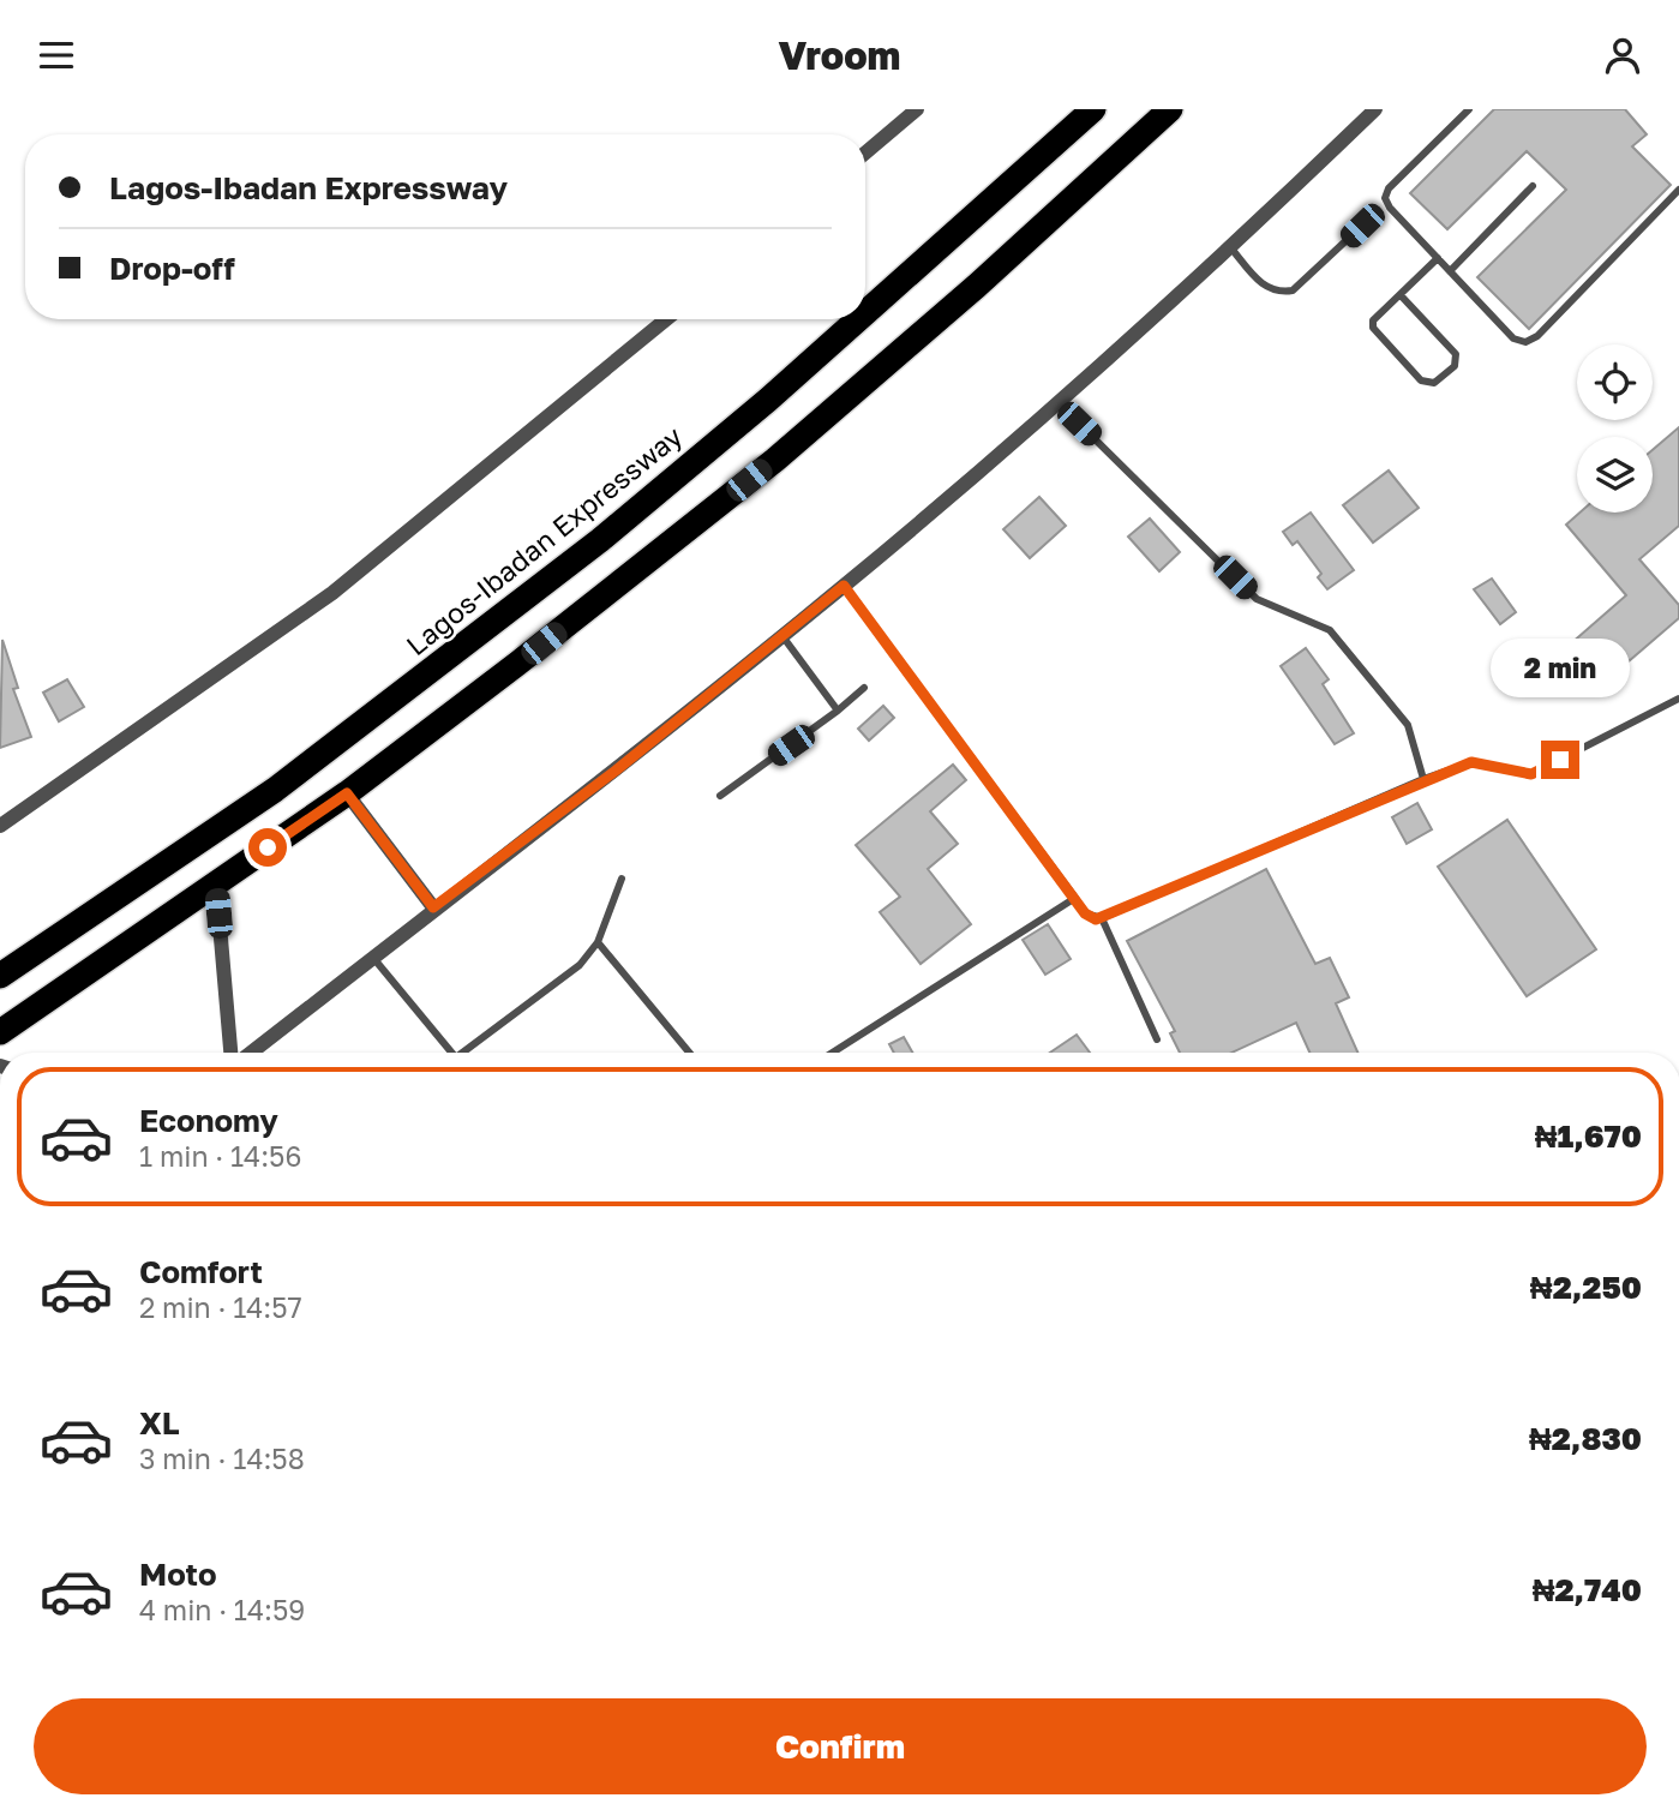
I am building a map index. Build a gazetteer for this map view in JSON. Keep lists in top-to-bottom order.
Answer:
{
  "streets": {
    "highway": ["Lagos-Ibadan Expressway"]
  },
  "page": {
    "header": "Vroom",
    "banner": ["Lagos-Ibadan Expressway", "Drop-off"],
    "bubble": "2 min",
    "list": [
      {
        "name": "Economy",
        "note": "1 min · 14:56",
        "value": "₦1,670"
      },
      {
        "name": "Comfort",
        "note": "2 min · 14:57",
        "value": "₦2,250"
      },
      {
        "name": "XL",
        "note": "3 min · 14:58",
        "value": "₦2,830"
      },
      {
        "name": "Moto",
        "note": "4 min · 14:59",
        "value": "₦2,740"
      }
    ],
    "buttons": "Confirm"
  }
}
